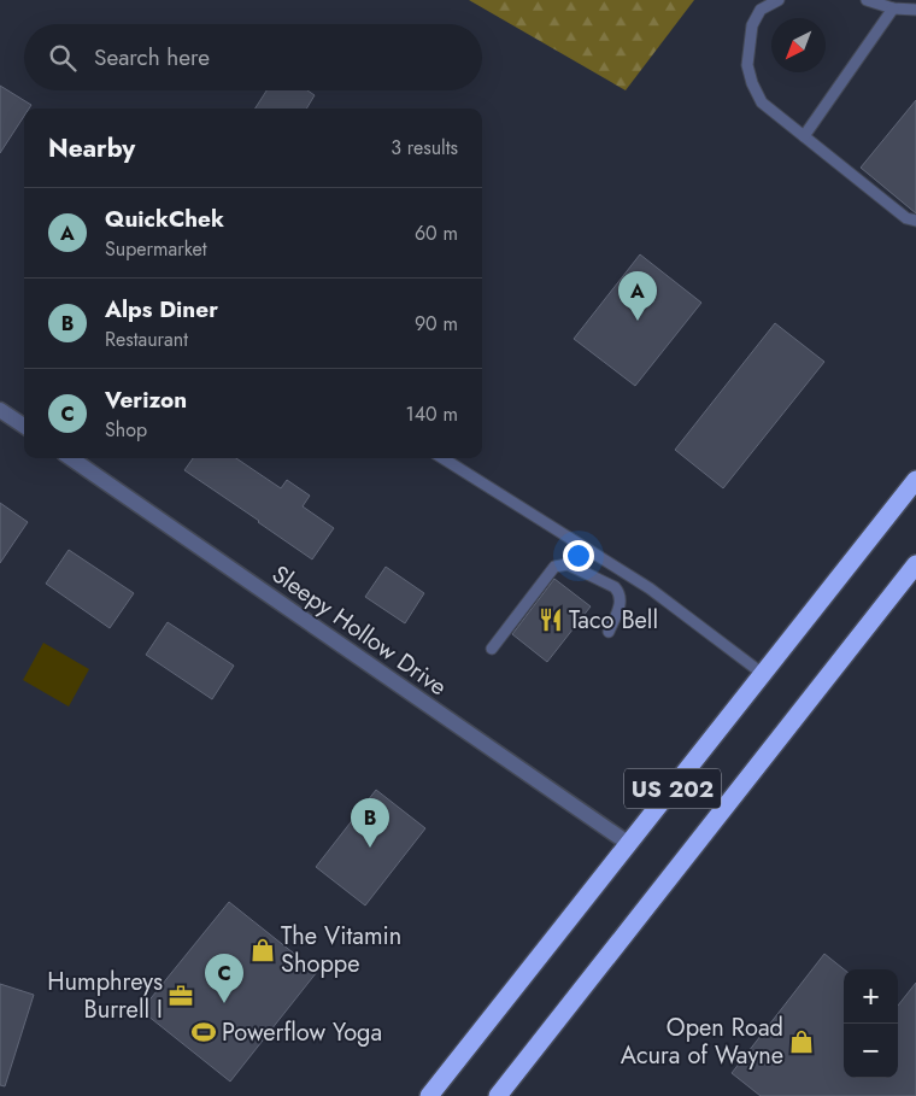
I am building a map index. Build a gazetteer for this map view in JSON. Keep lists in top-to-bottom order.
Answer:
{
  "streets": {
    "highway": ["US 202"],
    "street": ["Sleepy Hollow Drive"]
  },
  "crossings": [
    ["Sleepy Hollow Drive", "US 202"]
  ],
  "places": {
    "restaurant": ["Taco Bell"],
    "shop": ["The Vitamin Shoppe", "Open Road Acura of Wayne"],
    "office": ["Humphreys Burrell I"],
    "sports": ["Powerflow Yoga"]
  },
  "north": "bottom left",
  "page": {
    "search": "Search here",
    "heading": ["Nearby", "3 results"],
    "list": [
      {
        "mark": "A",
        "name": "QuickChek",
        "note": "Supermarket",
        "value": "60 m"
      },
      {
        "mark": "B",
        "name": "Alps Diner",
        "note": "Restaurant",
        "value": "90 m"
      },
      {
        "mark": "C",
        "name": "Verizon",
        "note": "Shop",
        "value": "140 m"
      }
    ],
    "pins": ["A", "B", "C"],
    "map_buttons": ["+", "−"]
  }
}
